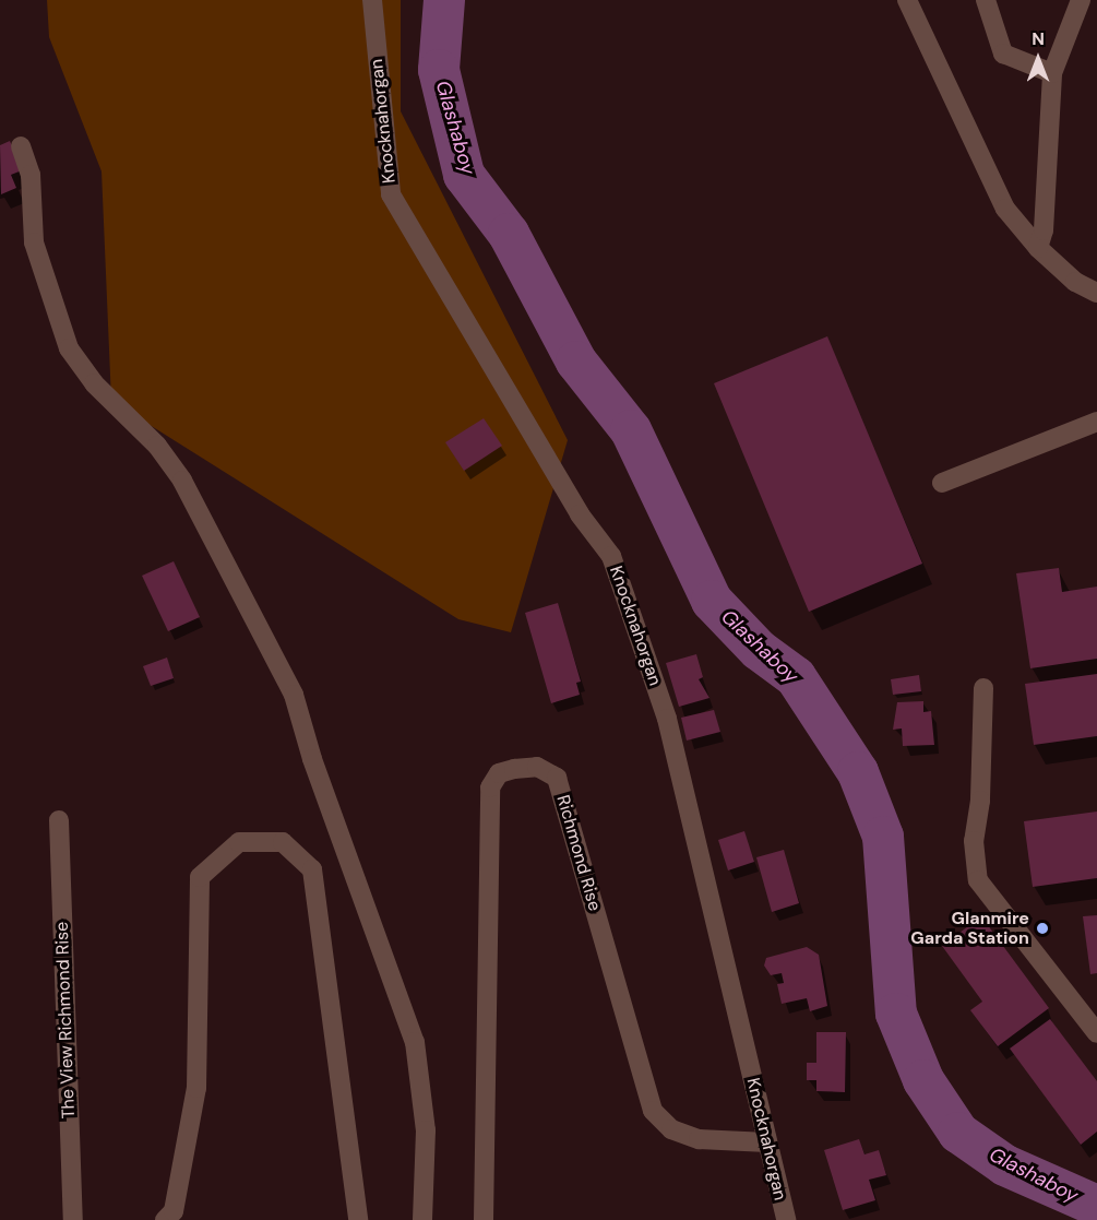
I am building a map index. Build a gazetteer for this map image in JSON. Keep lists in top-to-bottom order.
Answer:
{
  "streets": {
    "street": ["Knocknahorgan", "Richmond Rise", "The View Richmond Rise"]
  },
  "crossings": [
    ["Knocknahorgan", "Richmond Rise"]
  ],
  "water": ["Glashaboy"],
  "places": ["Glanmire Garda Station"],
  "north": "top"
}
